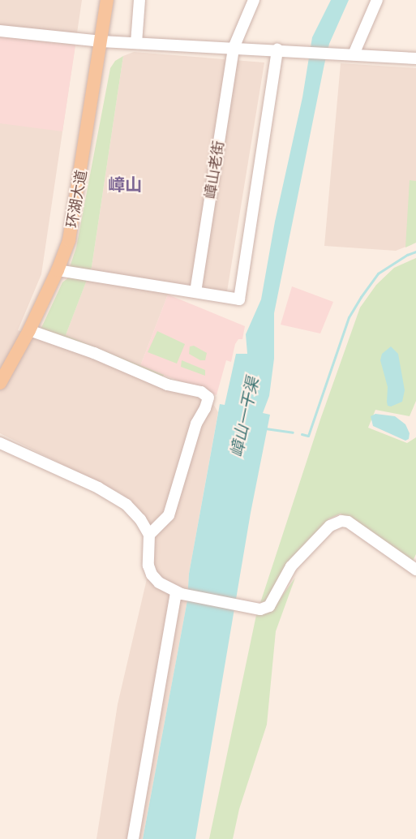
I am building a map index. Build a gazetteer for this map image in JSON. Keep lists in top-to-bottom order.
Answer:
{
  "streets": {
    "main road": ["环湖大道"],
    "street": ["嶂山老街"]
  },
  "districts": ["嶂山"],
  "water": ["嶂山一干渠"]
}
